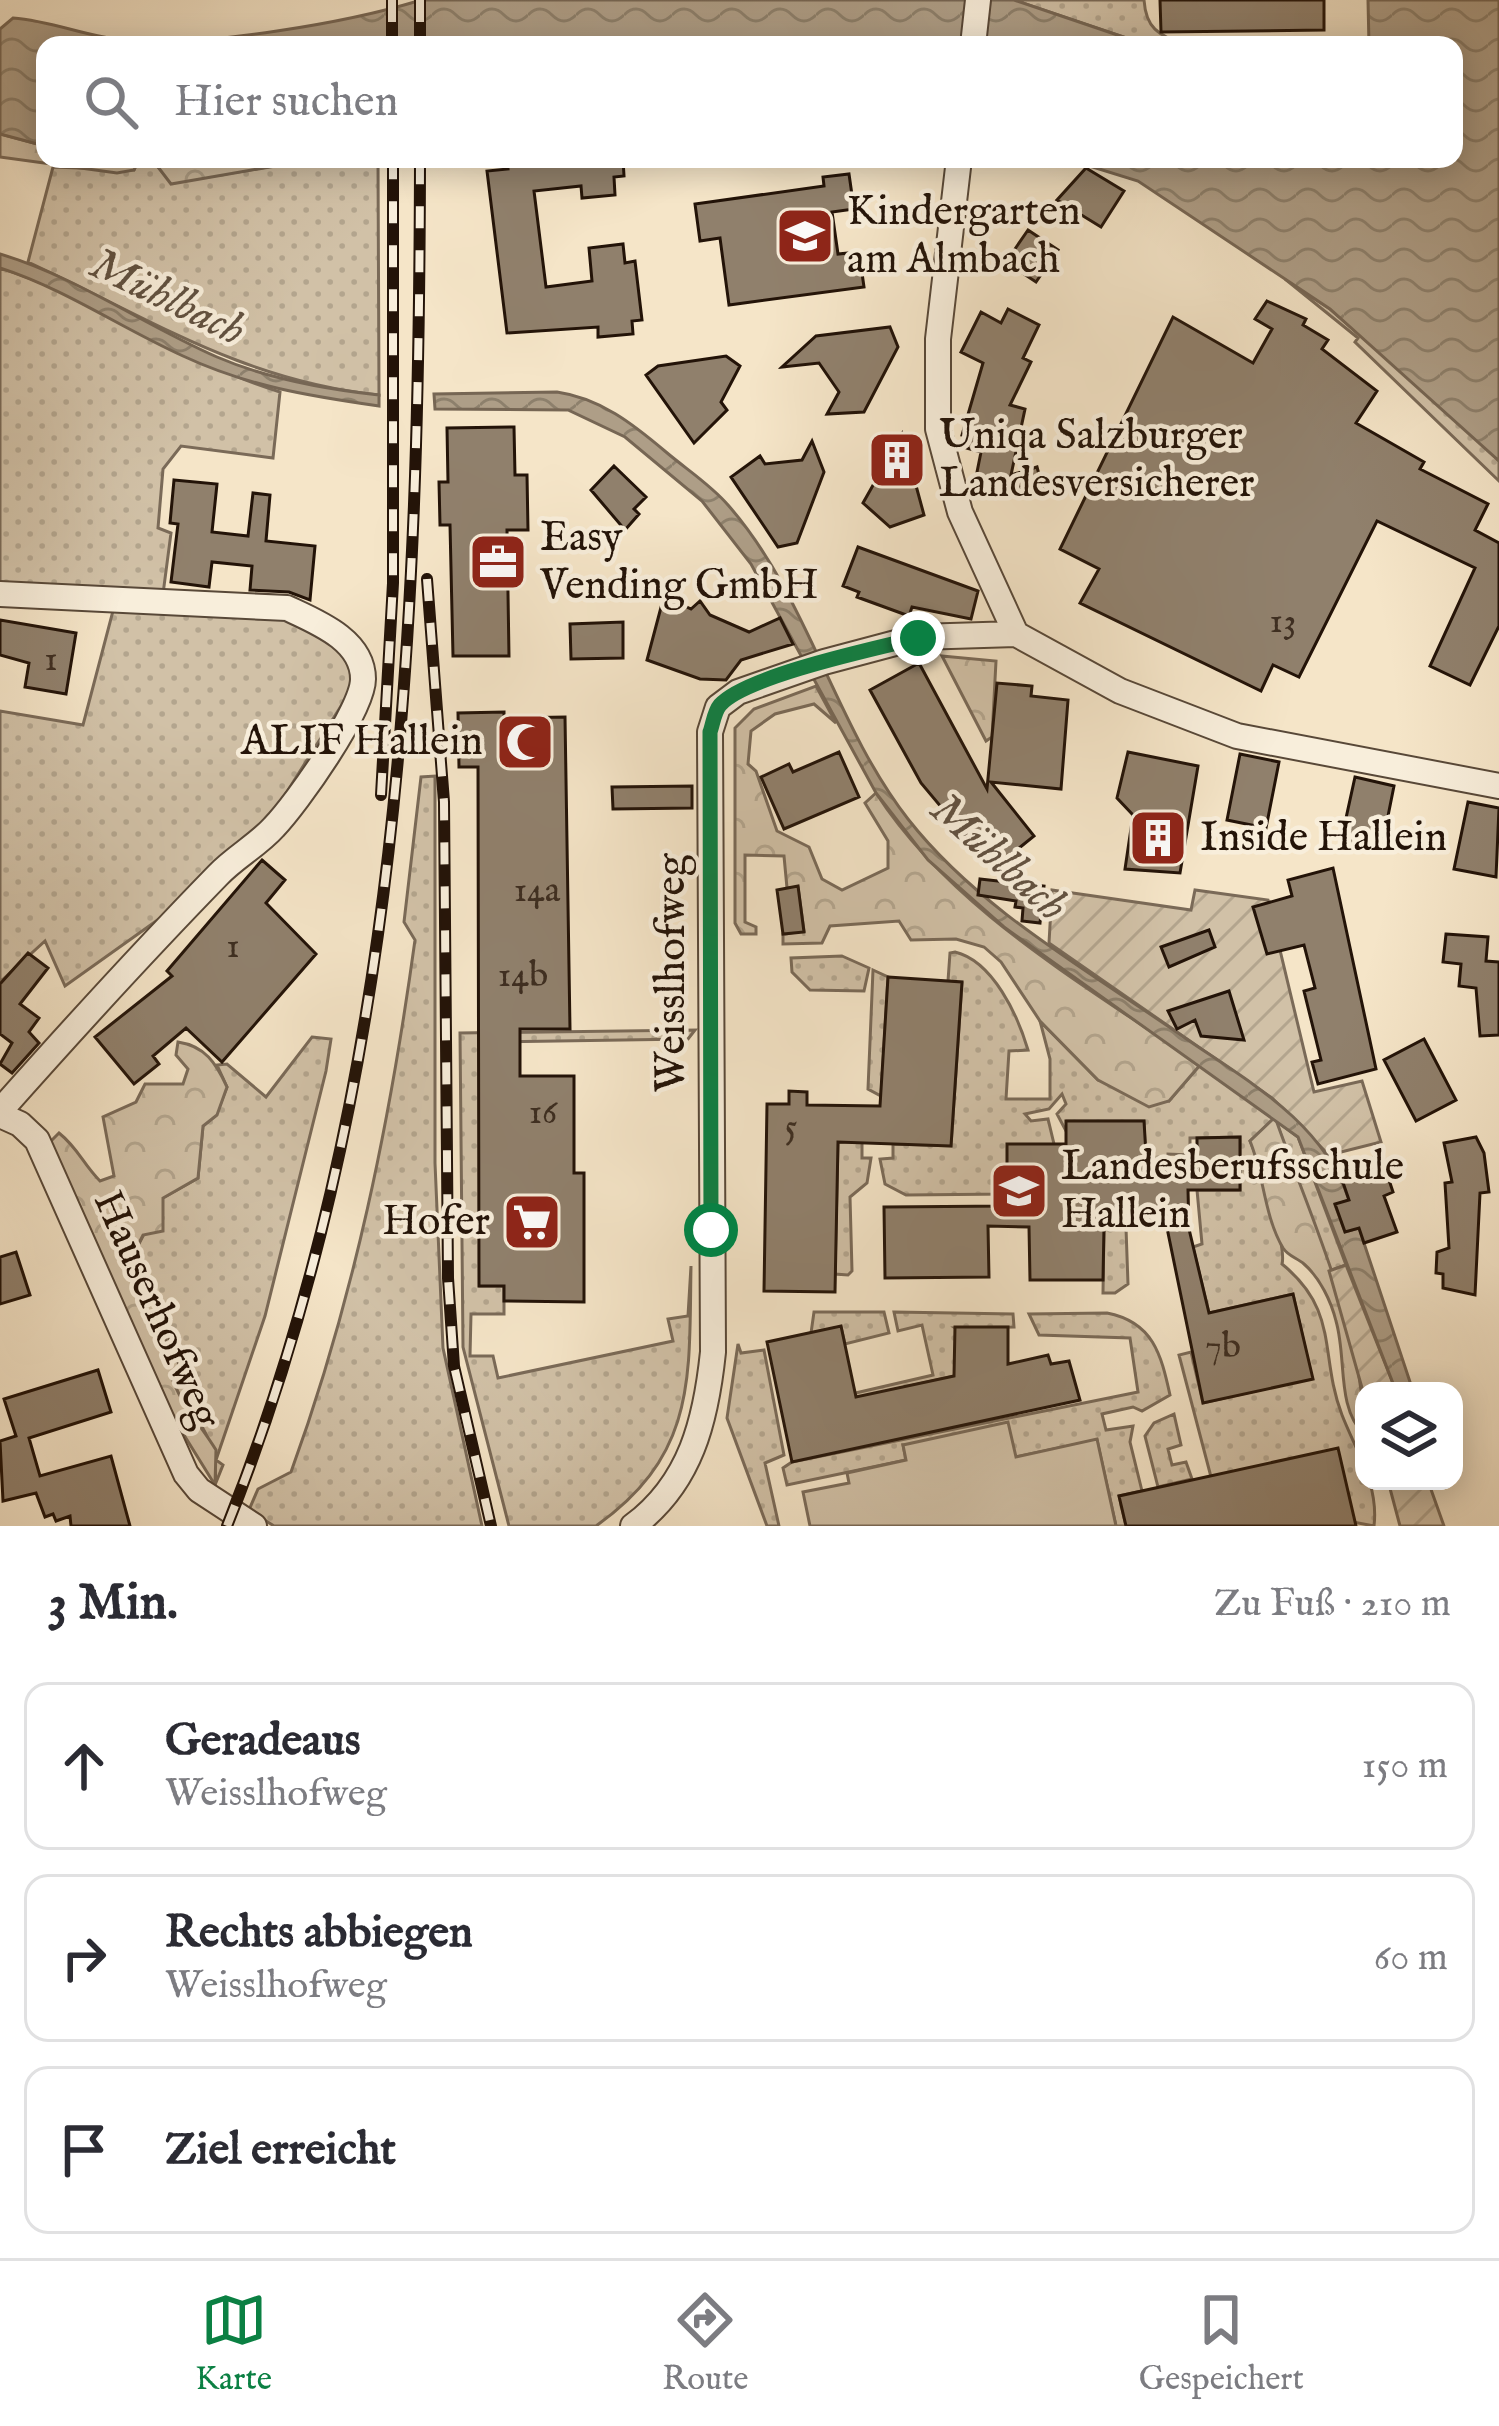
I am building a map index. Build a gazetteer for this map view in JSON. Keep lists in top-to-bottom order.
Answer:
{
  "streets": {
    "street": ["Weisslhofweg", "Hauserhofweg"]
  },
  "water": ["Mühlbach"],
  "places": {
    "school or university": ["Kindergarten am Almbach", "Landesberufsschule Hallein"],
    "building": ["Uniqa Salzburger Landesversicherer", "Inside Hallein"],
    "office": ["Easy Vending GmbH"],
    "mosque": ["ALIF Hallein"],
    "supermarket": ["Hofer"]
  },
  "house_numbers": [
    "13",
    "1",
    "14a",
    "1",
    "14b",
    "16",
    "5",
    "7b"
  ],
  "page": {
    "search": "Hier suchen",
    "heading": ["3 Min.", "Zu Fuß · 210 m"],
    "list": [
      ["Geradeaus", "Weisslhofweg", "150 m"],
      ["Rechts abbiegen", "Weisslhofweg", "60 m"],
      "Ziel erreicht"
    ],
    "nav": ["Karte", "Route", "Gespeichert"]
  }
}
